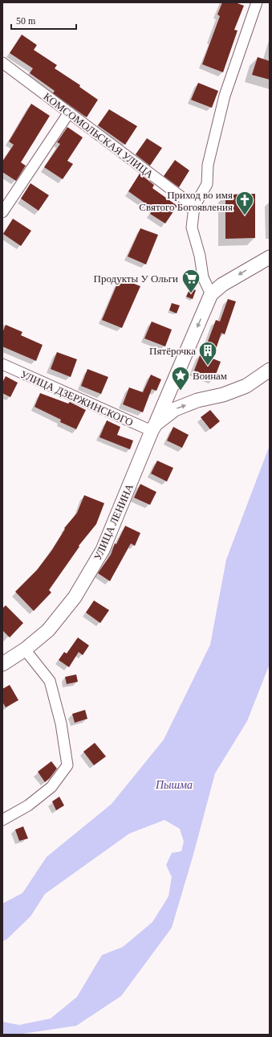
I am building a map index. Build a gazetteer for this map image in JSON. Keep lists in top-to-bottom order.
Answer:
{
  "streets": {
    "main road": ["УЛИЦА ЛЕНИНА"],
    "street": ["КОМСОМОЛЬСКАЯ УЛИЦА", "УЛИЦА ДЗЕРЖИНСКОГО"]
  },
  "crossings": [
    ["УЛИЦА ДЗЕРЖИНСКОГО", "УЛИЦА ЛЕНИНА"]
  ],
  "water": ["Пышма"],
  "places": {
    "church": ["Приход во имя Святого Богоявления"],
    "supermarket": ["Продукты У Ольги"],
    "building": ["Пятёрочка"],
    "place": ["Воинам"]
  },
  "scale_bar": "50 m"
}
